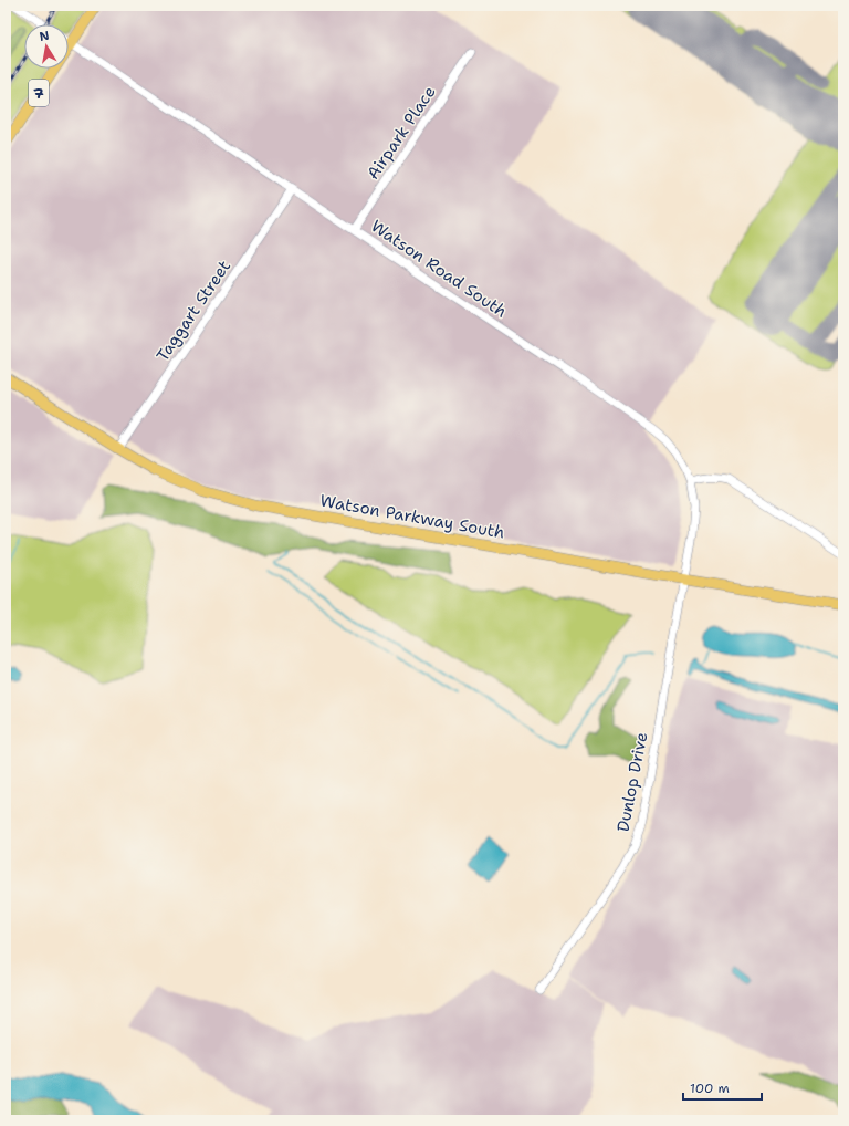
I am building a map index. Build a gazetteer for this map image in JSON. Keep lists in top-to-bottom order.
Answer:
{
  "streets": {
    "main road": ["7", "Watson Parkway South"],
    "street": [
      "Airpark Place",
      "Watson Road South",
      "Taggart Street",
      "Dunlop Drive"
    ]
  },
  "crossings": [
    ["7", "Watson Road South"],
    ["Airpark Place", "Watson Road South"],
    ["Watson Road South", "Taggart Street"],
    ["Watson Road South", "Watson Parkway South"],
    ["Watson Road South", "Dunlop Drive"],
    ["Taggart Street", "Watson Parkway South"],
    ["Watson Parkway South", "Dunlop Drive"]
  ],
  "scale_bar": "100 m",
  "north": "top"
}
